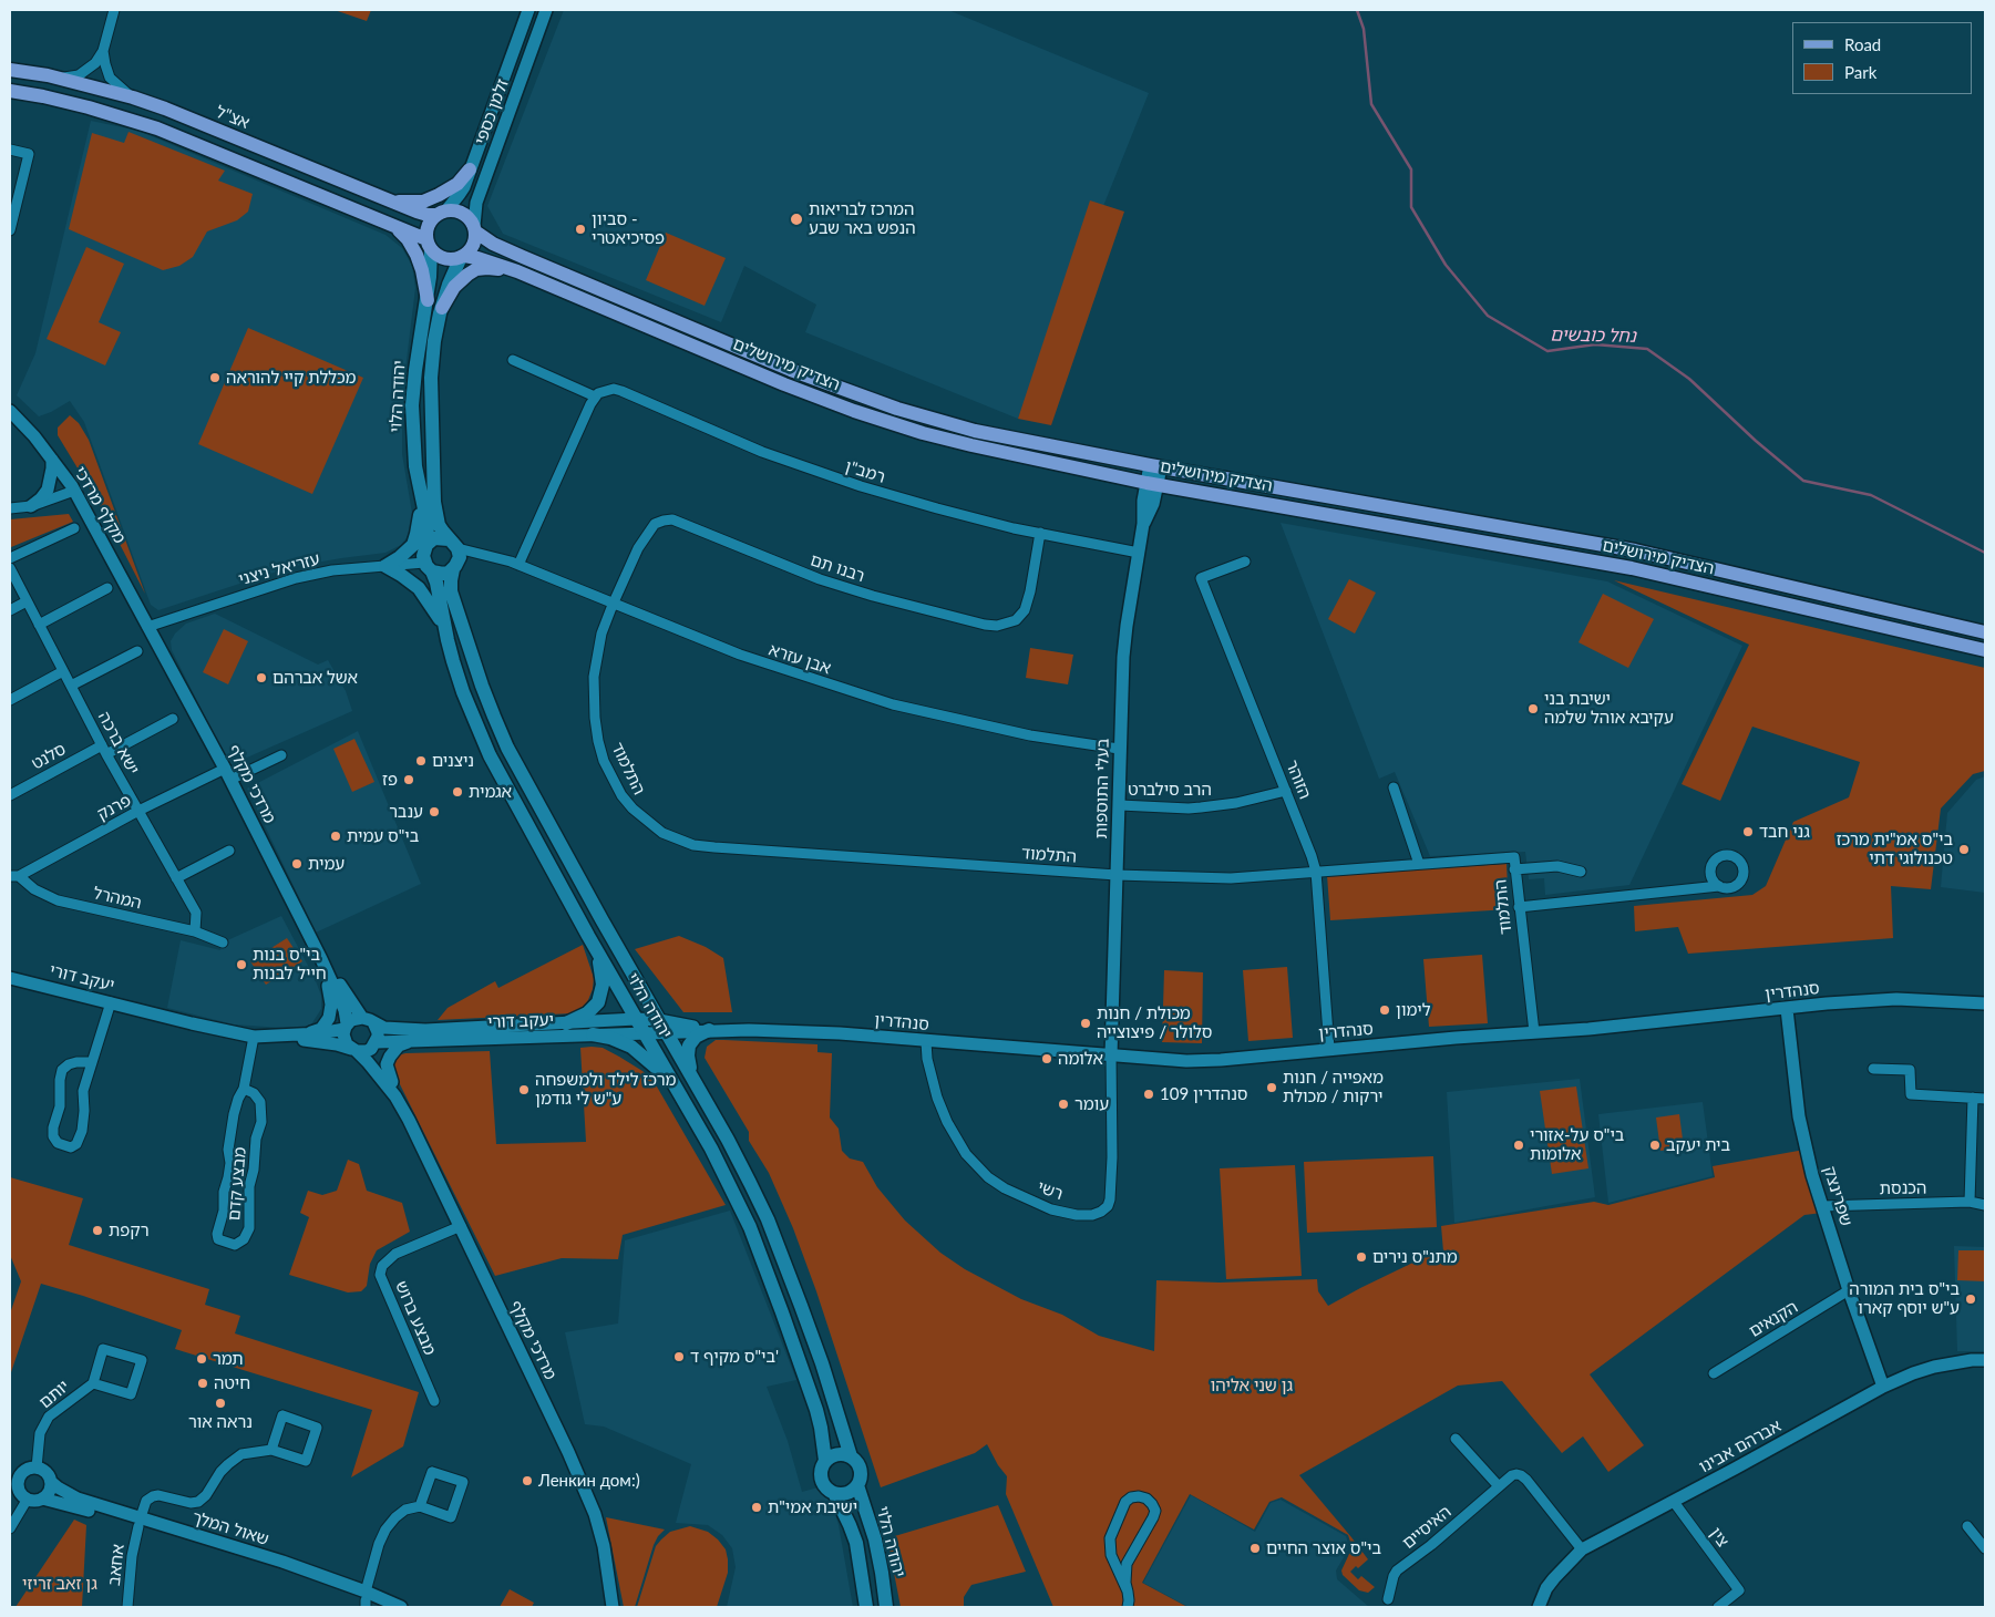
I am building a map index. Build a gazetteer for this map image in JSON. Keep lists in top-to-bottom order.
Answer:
{
  "streets": {
    "main road": ["אצ\"ל", "הצדיק מירושלים", "יהודה הלוי"],
    "street": [
      "זלמן כספי",
      "רמב\"ן",
      "מקלף מרדכי",
      "רבנו תם",
      "עזריאל ניצני",
      "אבן עזרא",
      "ישא ברכה",
      "סלנט",
      "התלמוד",
      "הזוהר",
      "מרדכי מקלף",
      "בעלי התוספות",
      "הרב סילברט",
      "פרנק",
      "המהרל",
      "יעקב דורי",
      "סנהדרין",
      "מבצע קדם",
      "הכנסת",
      "רשי",
      "שפרינצק",
      "מבצע ברוש",
      "הקנאים",
      "יותם",
      "אברהם אבינו",
      "האיסיים",
      "שאול המלך",
      "צין",
      "אחאב"
    ]
  },
  "crossings": [
    ["זלמן כספי", "אצ\"ל"],
    ["זלמן כספי", "הצדיק מירושלים"],
    ["זלמן כספי", "יהודה הלוי"],
    ["אצ\"ל", "הצדיק מירושלים"],
    ["אצ\"ל", "יהודה הלוי"],
    ["הצדיק מירושלים", "יהודה הלוי"],
    ["הצדיק מירושלים", "בעלי התוספות"],
    ["יהודה הלוי", "עזריאל ניצני"],
    ["יהודה הלוי", "אבן עזרא"],
    ["יהודה הלוי", "יעקב דורי"],
    ["יהודה הלוי", "סנהדרין"],
    ["רמב\"ן", "רבנו תם"],
    ["רמב\"ן", "בעלי התוספות"],
    ["מקלף מרדכי", "עזריאל ניצני"],
    ["מקלף מרדכי", "מרדכי מקלף"],
    ["רבנו תם", "אבן עזרא"],
    ["רבנו תם", "התלמוד"],
    ["עזריאל ניצני", "אבן עזרא"],
    ["עזריאל ניצני", "מרדכי מקלף"],
    ["אבן עזרא", "התלמוד"],
    ["אבן עזרא", "בעלי התוספות"],
    ["ישא ברכה", "סלנט"],
    ["ישא ברכה", "פרנק"],
    ["ישא ברכה", "המהרל"],
    ["התלמוד", "הזוהר"],
    ["התלמוד", "בעלי התוספות"],
    ["התלמוד", "סנהדרין"],
    ["הזוהר", "הרב סילברט"],
    ["הזוהר", "סנהדרין"],
    ["מרדכי מקלף", "פרנק"],
    ["מרדכי מקלף", "יעקב דורי"],
    ["מרדכי מקלף", "מבצע ברוש"],
    ["בעלי התוספות", "הרב סילברט"],
    ["בעלי התוספות", "סנהדרין"],
    ["בעלי התוספות", "רשי"],
    ["פרנק", "המהרל"],
    ["יעקב דורי", "סנהדרין"],
    ["יעקב דורי", "מבצע קדם"],
    ["סנהדרין", "רשי"],
    ["סנהדרין", "שפרינצק"],
    ["הכנסת", "שפרינצק"],
    ["שפרינצק", "הקנאים"],
    ["שפרינצק", "אברהם אבינו"],
    ["יותם", "שאול המלך"],
    ["אברהם אבינו", "האיסיים"],
    ["אברהם אבינו", "צין"],
    ["שאול המלך", "אחאב"]
  ],
  "water": ["נחל כובשים"],
  "parks": ["גן שני אליהו", "גן זאב זריזי"],
  "places": [
    "המרכז לבריאות הנפש באר שבע",
    "סביון - פסיכיאטרי",
    "מכללת קיי להוראה",
    "אשל אברהם",
    "ישיבת בני עקיבא אוהל שלמה",
    "ניצנים",
    "פז",
    "אגמית",
    "ענבר",
    "גני חבד",
    "בי\"ס עמית",
    "בי\"ס אמ\"ית מרכז טכנולוגי דתי",
    "עמית",
    "בי\"ס בנות חייל לבנות",
    "לימון",
    "מכולת / חנות סלולר / פיצוצייה",
    "אלומה",
    "מאפייה / חנות ירקות / מכולת",
    "מרכז לילד ולמשפחה ע\"ש לי גודמן",
    "סנהדרין 109",
    "עומר",
    "בי\"ס על-אזורי אלומות",
    "בית יעקב",
    "רקפת",
    "מתנ\"ס נירים",
    "בי\"ס בית המורה ע\"ש יוסף קארו",
    "בי\"ס מקיף ד'",
    "תמר",
    "חיטה",
    "נראה אור",
    "Ленкин дом:)",
    "ישיבת אמי\"ת",
    "בי\"ס אוצר החיים"
  ],
  "legend": ["Road", "Park"]
}
